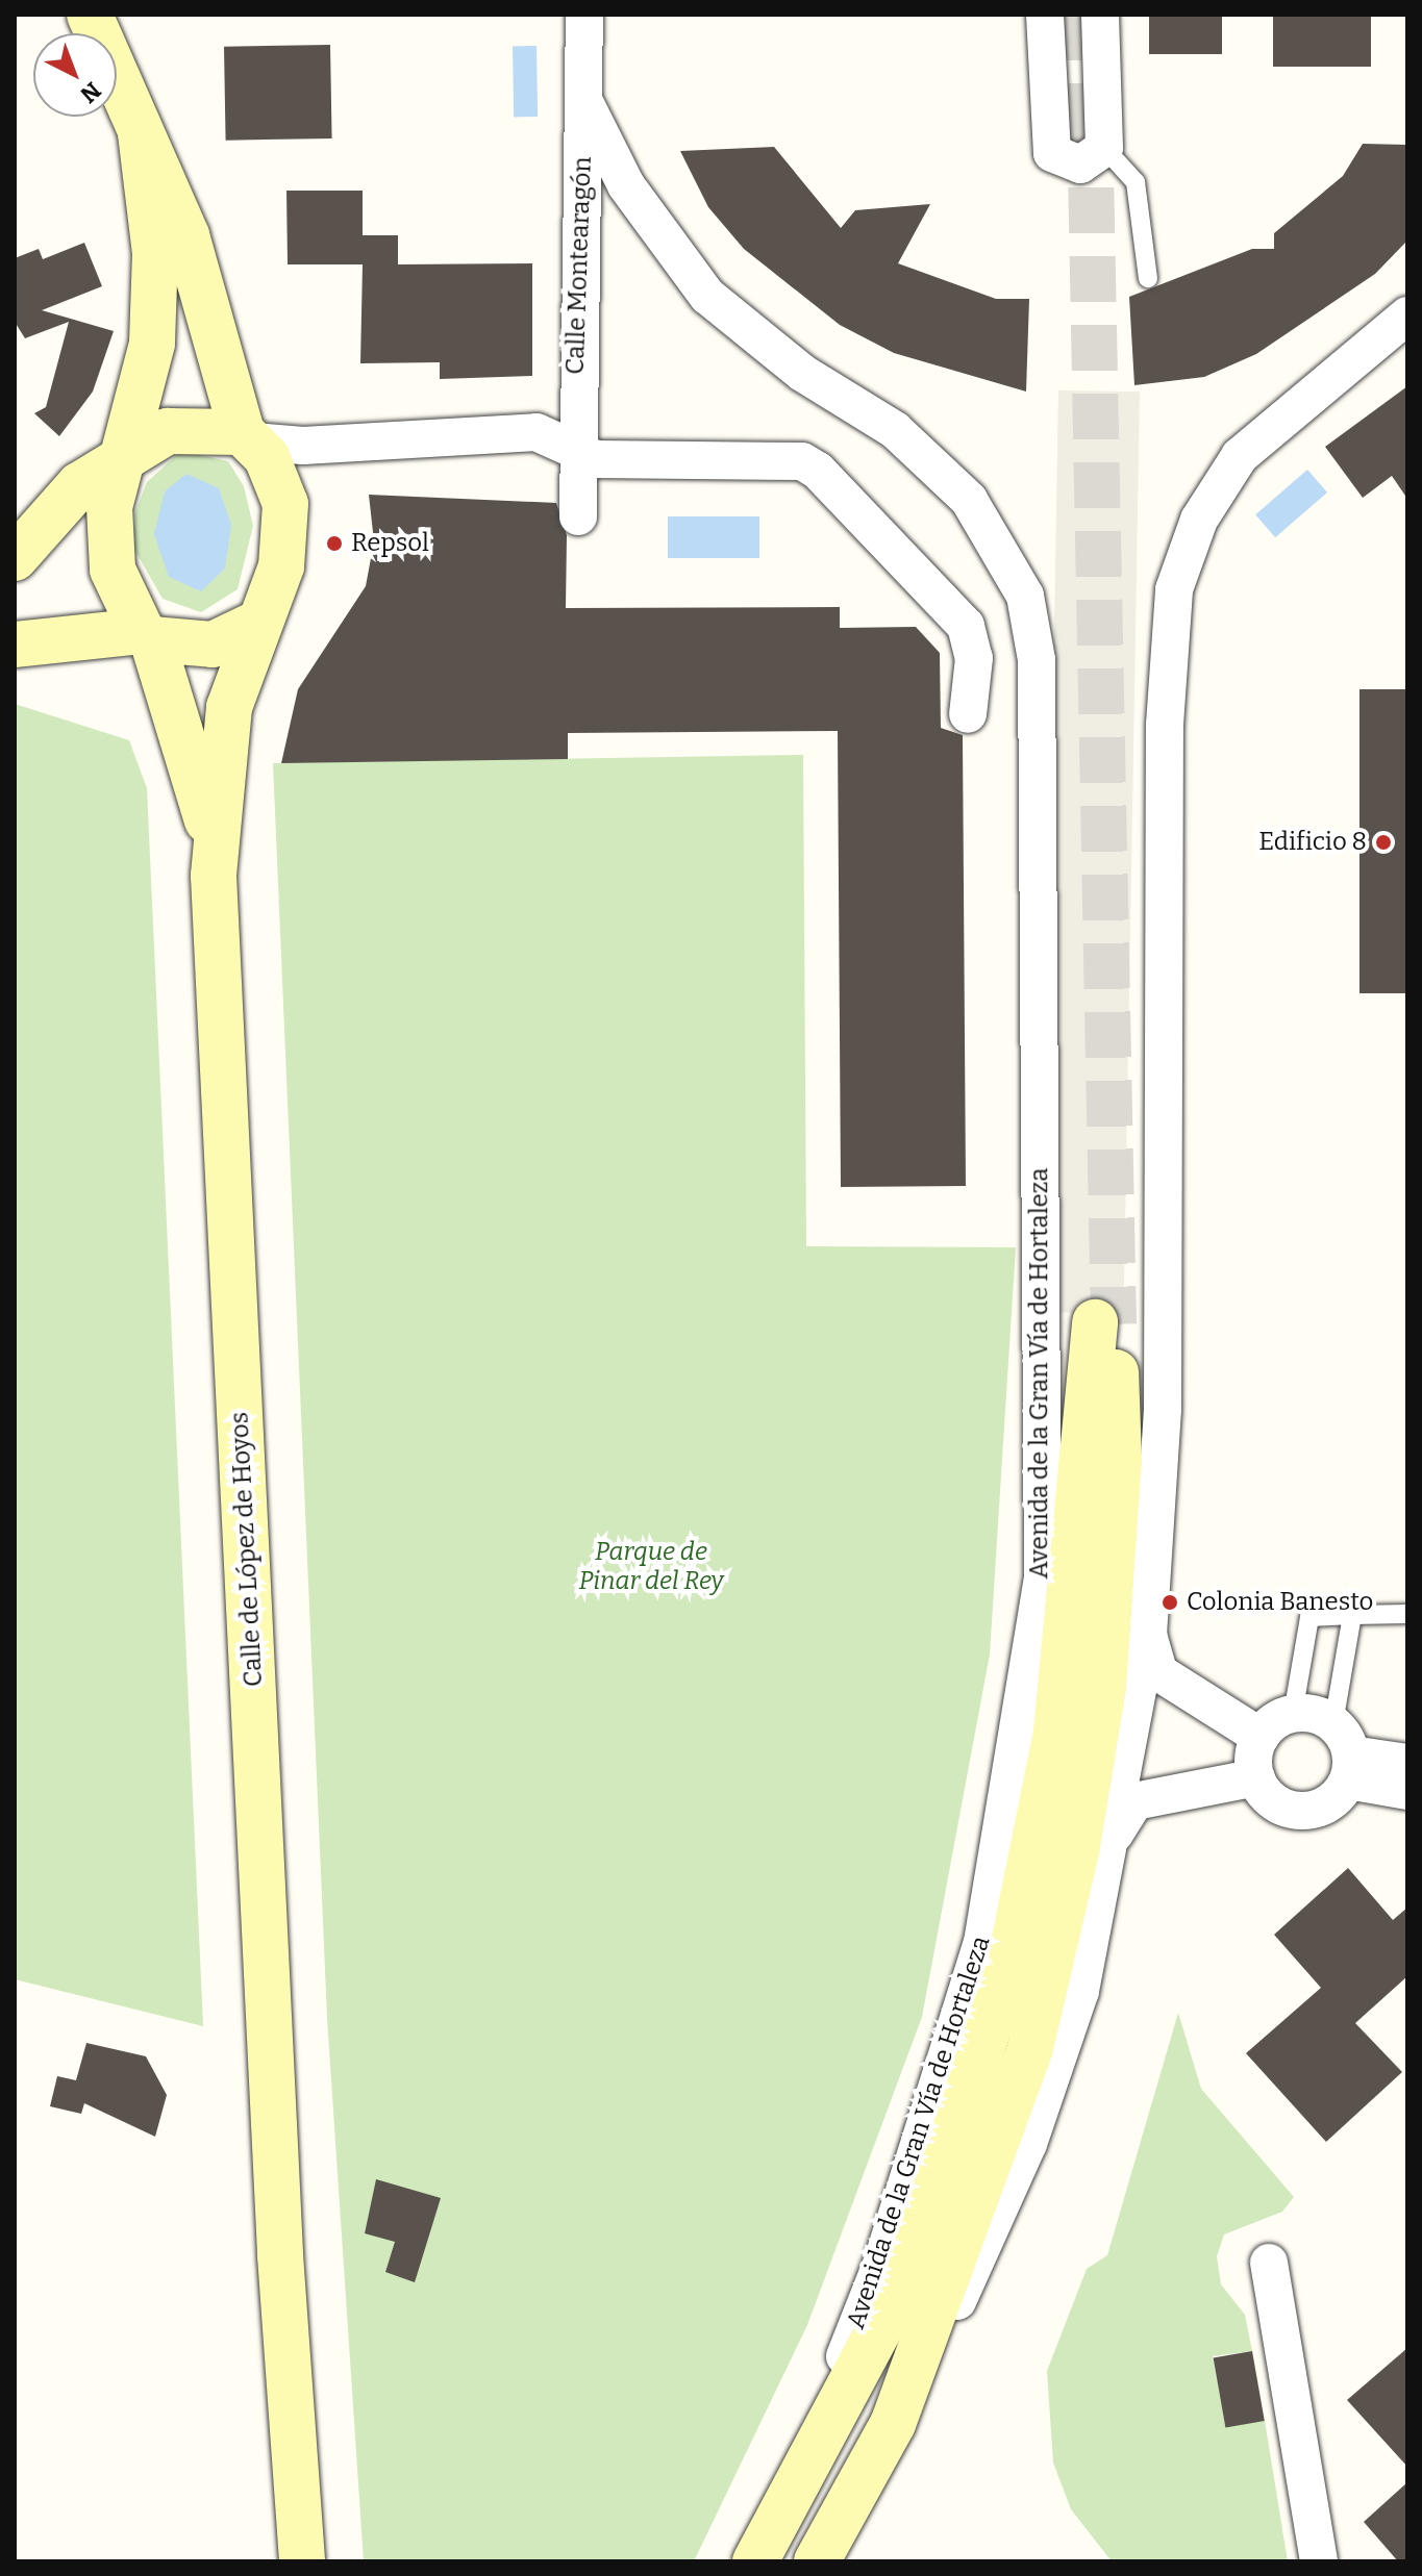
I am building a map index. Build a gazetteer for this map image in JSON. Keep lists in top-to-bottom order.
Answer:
{
  "streets": {
    "street": ["Calle Montearagón", "Avenida de la Gran Vía de Hortaleza", "Calle de López de Hoyos"]
  },
  "crossings": [
    ["Calle Montearagón", "Avenida de la Gran Vía de Hortaleza"]
  ],
  "parks": ["Parque de Pinar del Rey"],
  "places": ["Repsol", "Edificio 8", "Colonia Banesto"],
  "north": "bottom right"
}
